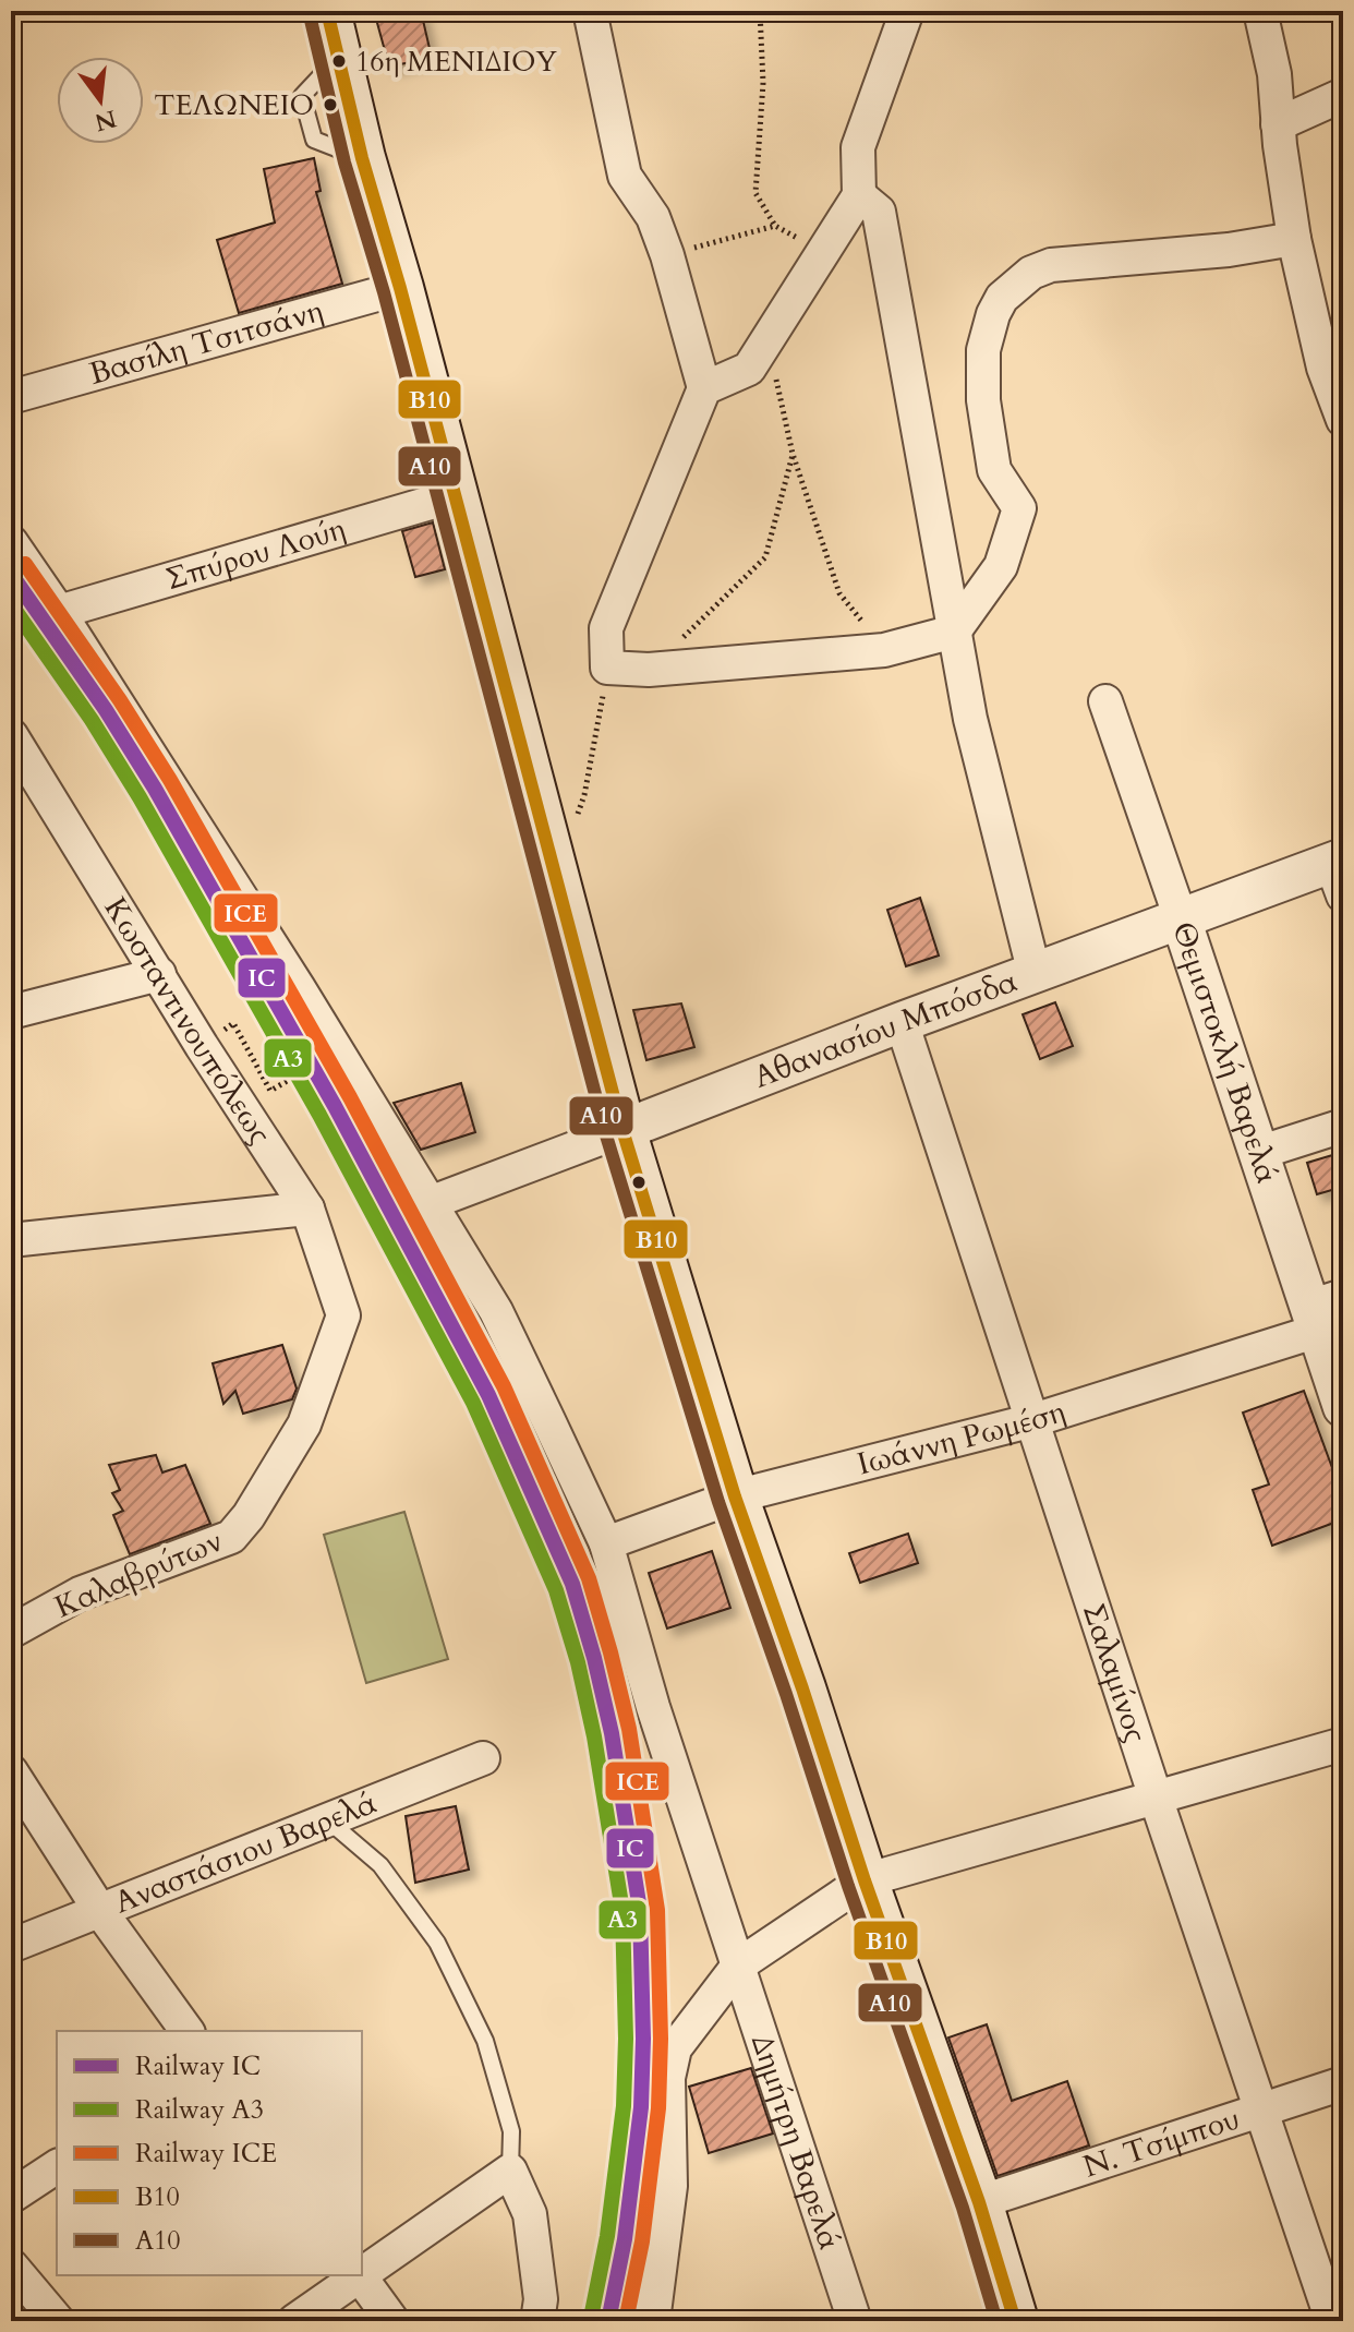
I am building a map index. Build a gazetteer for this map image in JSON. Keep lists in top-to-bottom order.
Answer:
{
  "streets": {
    "street": [
      "Βασίλη Τσιτσάνη",
      "Σπύρου Λούη",
      "Κωσταντινουπόλεως",
      "Αθανασίου Μπόσδα",
      "Θεμιστοκλή Βαρελά",
      "Ιωάννη Ρωμέση",
      "Καλαβρύτων",
      "Σαλαμίνος",
      "Αναστάσιου Βαρελά",
      "Δημήτρη Βαρελά",
      "N. Τσίμπου"
    ]
  },
  "crossings": [
    ["Κωσταντινουπόλεως", "Καλαβρύτων"],
    ["Αθανασίου Μπόσδα", "Θεμιστοκλή Βαρελά"],
    ["Αθανασίου Μπόσδα", "Σαλαμίνος"],
    ["Θεμιστοκλή Βαρελά", "Ιωάννη Ρωμέση"],
    ["Ιωάννη Ρωμέση", "Σαλαμίνος"],
    ["Ιωάννη Ρωμέση", "Δημήτρη Βαρελά"],
    ["Σαλαμίνος", "N. Τσίμπου"]
  ],
  "places": ["16η ΜΕΝΙΔΙΟΥ", "ΤΕΛΩΝΕΙΟ"],
  "lines": [
    "transit line Β10",
    "transit line Α10",
    "rail line ICE",
    "rail line IC",
    "rail line A3"
  ],
  "legend": [
    "Railway IC",
    "Railway A3",
    "Railway ICE",
    "Β10",
    "Α10"
  ],
  "north": "bottom"
}
